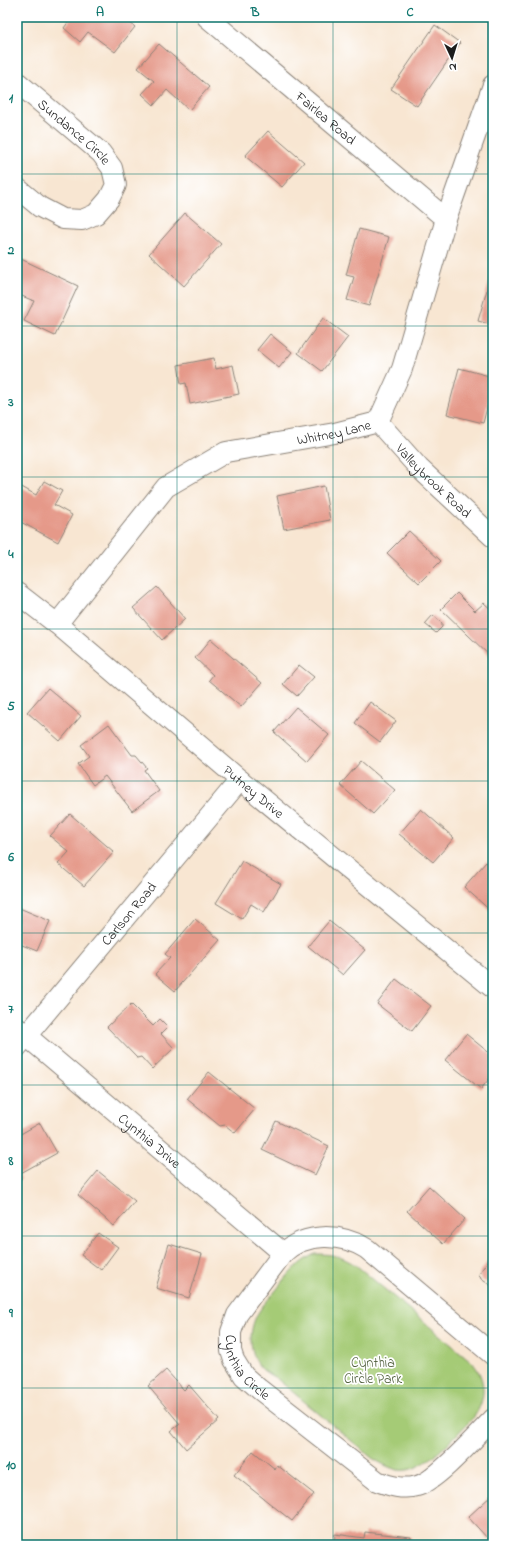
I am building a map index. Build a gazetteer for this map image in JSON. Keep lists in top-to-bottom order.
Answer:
{
  "streets": {
    "street": [
      "Fairlea Road",
      "Sundance Circle",
      "Whitney Lane",
      "Valleybrook Road",
      "Putney Drive",
      "Carlson Road",
      "Cynthia Drive",
      "Cynthia Circle"
    ]
  },
  "crossings": [
    ["Fairlea Road", "Whitney Lane"],
    ["Whitney Lane", "Valleybrook Road"],
    ["Whitney Lane", "Putney Drive"],
    ["Putney Drive", "Carlson Road"],
    ["Carlson Road", "Cynthia Drive"],
    ["Cynthia Drive", "Cynthia Circle"]
  ],
  "parks": ["Cynthia Circle Park"],
  "north": "bottom",
  "grid": {
    "columns": ["A", "B", "C"],
    "rows": [
      "1",
      "2",
      "3",
      "4",
      "5",
      "6",
      "7",
      "8",
      "9",
      "10"
    ]
  }
}
